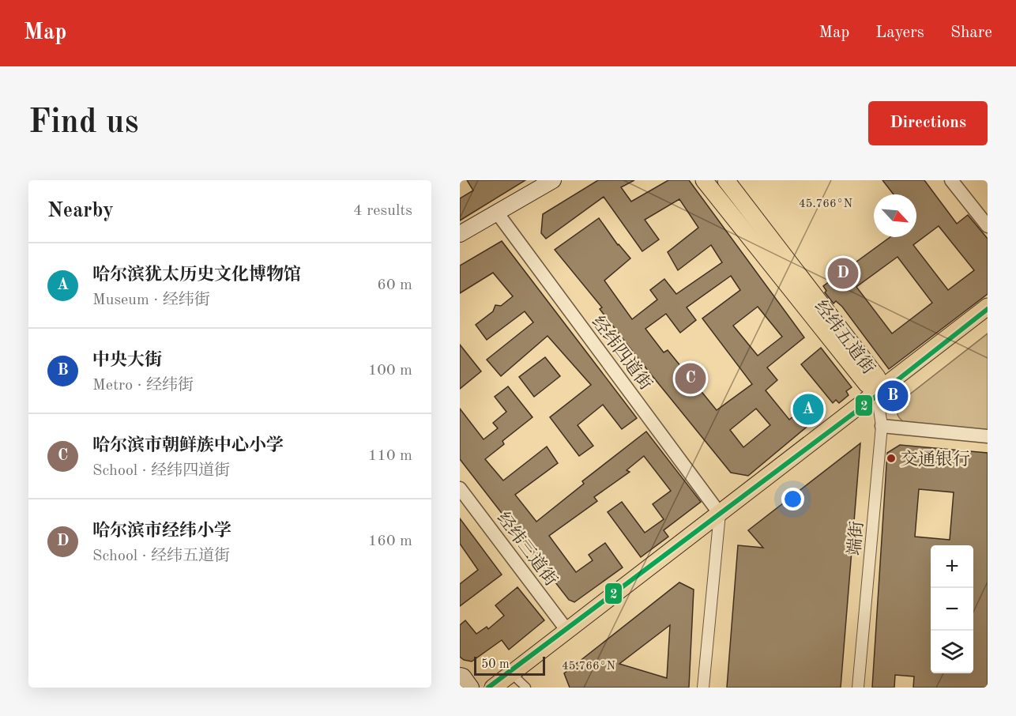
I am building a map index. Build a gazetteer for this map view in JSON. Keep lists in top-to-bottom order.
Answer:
{
  "streets": {
    "main road": ["经纬五道街"],
    "street": ["经纬四道街", "端街", "经纬三道街"]
  },
  "crossings": [
    ["经纬五道街", "端街"]
  ],
  "places": ["交通银行"],
  "lines": ["transit line 2"],
  "scale_bar": "50 m",
  "north": "bottom right",
  "page": {
    "header": "Map",
    "nav": ["Map", "Layers", "Share"],
    "buttons": "Directions",
    "title": "Find us",
    "heading": ["Nearby", "4 results"],
    "list": [
      {
        "mark": "A",
        "name": "哈尔滨犹太历史文化博物馆",
        "note": "Museum · 经纬街",
        "value": "60 m"
      },
      {
        "mark": "B",
        "name": "中央大街",
        "note": "Metro · 经纬街",
        "value": "100 m"
      },
      {
        "mark": "C",
        "name": "哈尔滨市朝鲜族中心小学",
        "note": "School · 经纬四道街",
        "value": "110 m"
      },
      {
        "mark": "D",
        "name": "哈尔滨市经纬小学",
        "note": "School · 经纬五道街",
        "value": "160 m"
      }
    ],
    "pins": [
      "D",
      "C",
      "B",
      "A"
    ],
    "map_buttons": ["+", "−"],
    "scale": "50 m"
  },
  "coordinates": ["45.766°N"]
}
